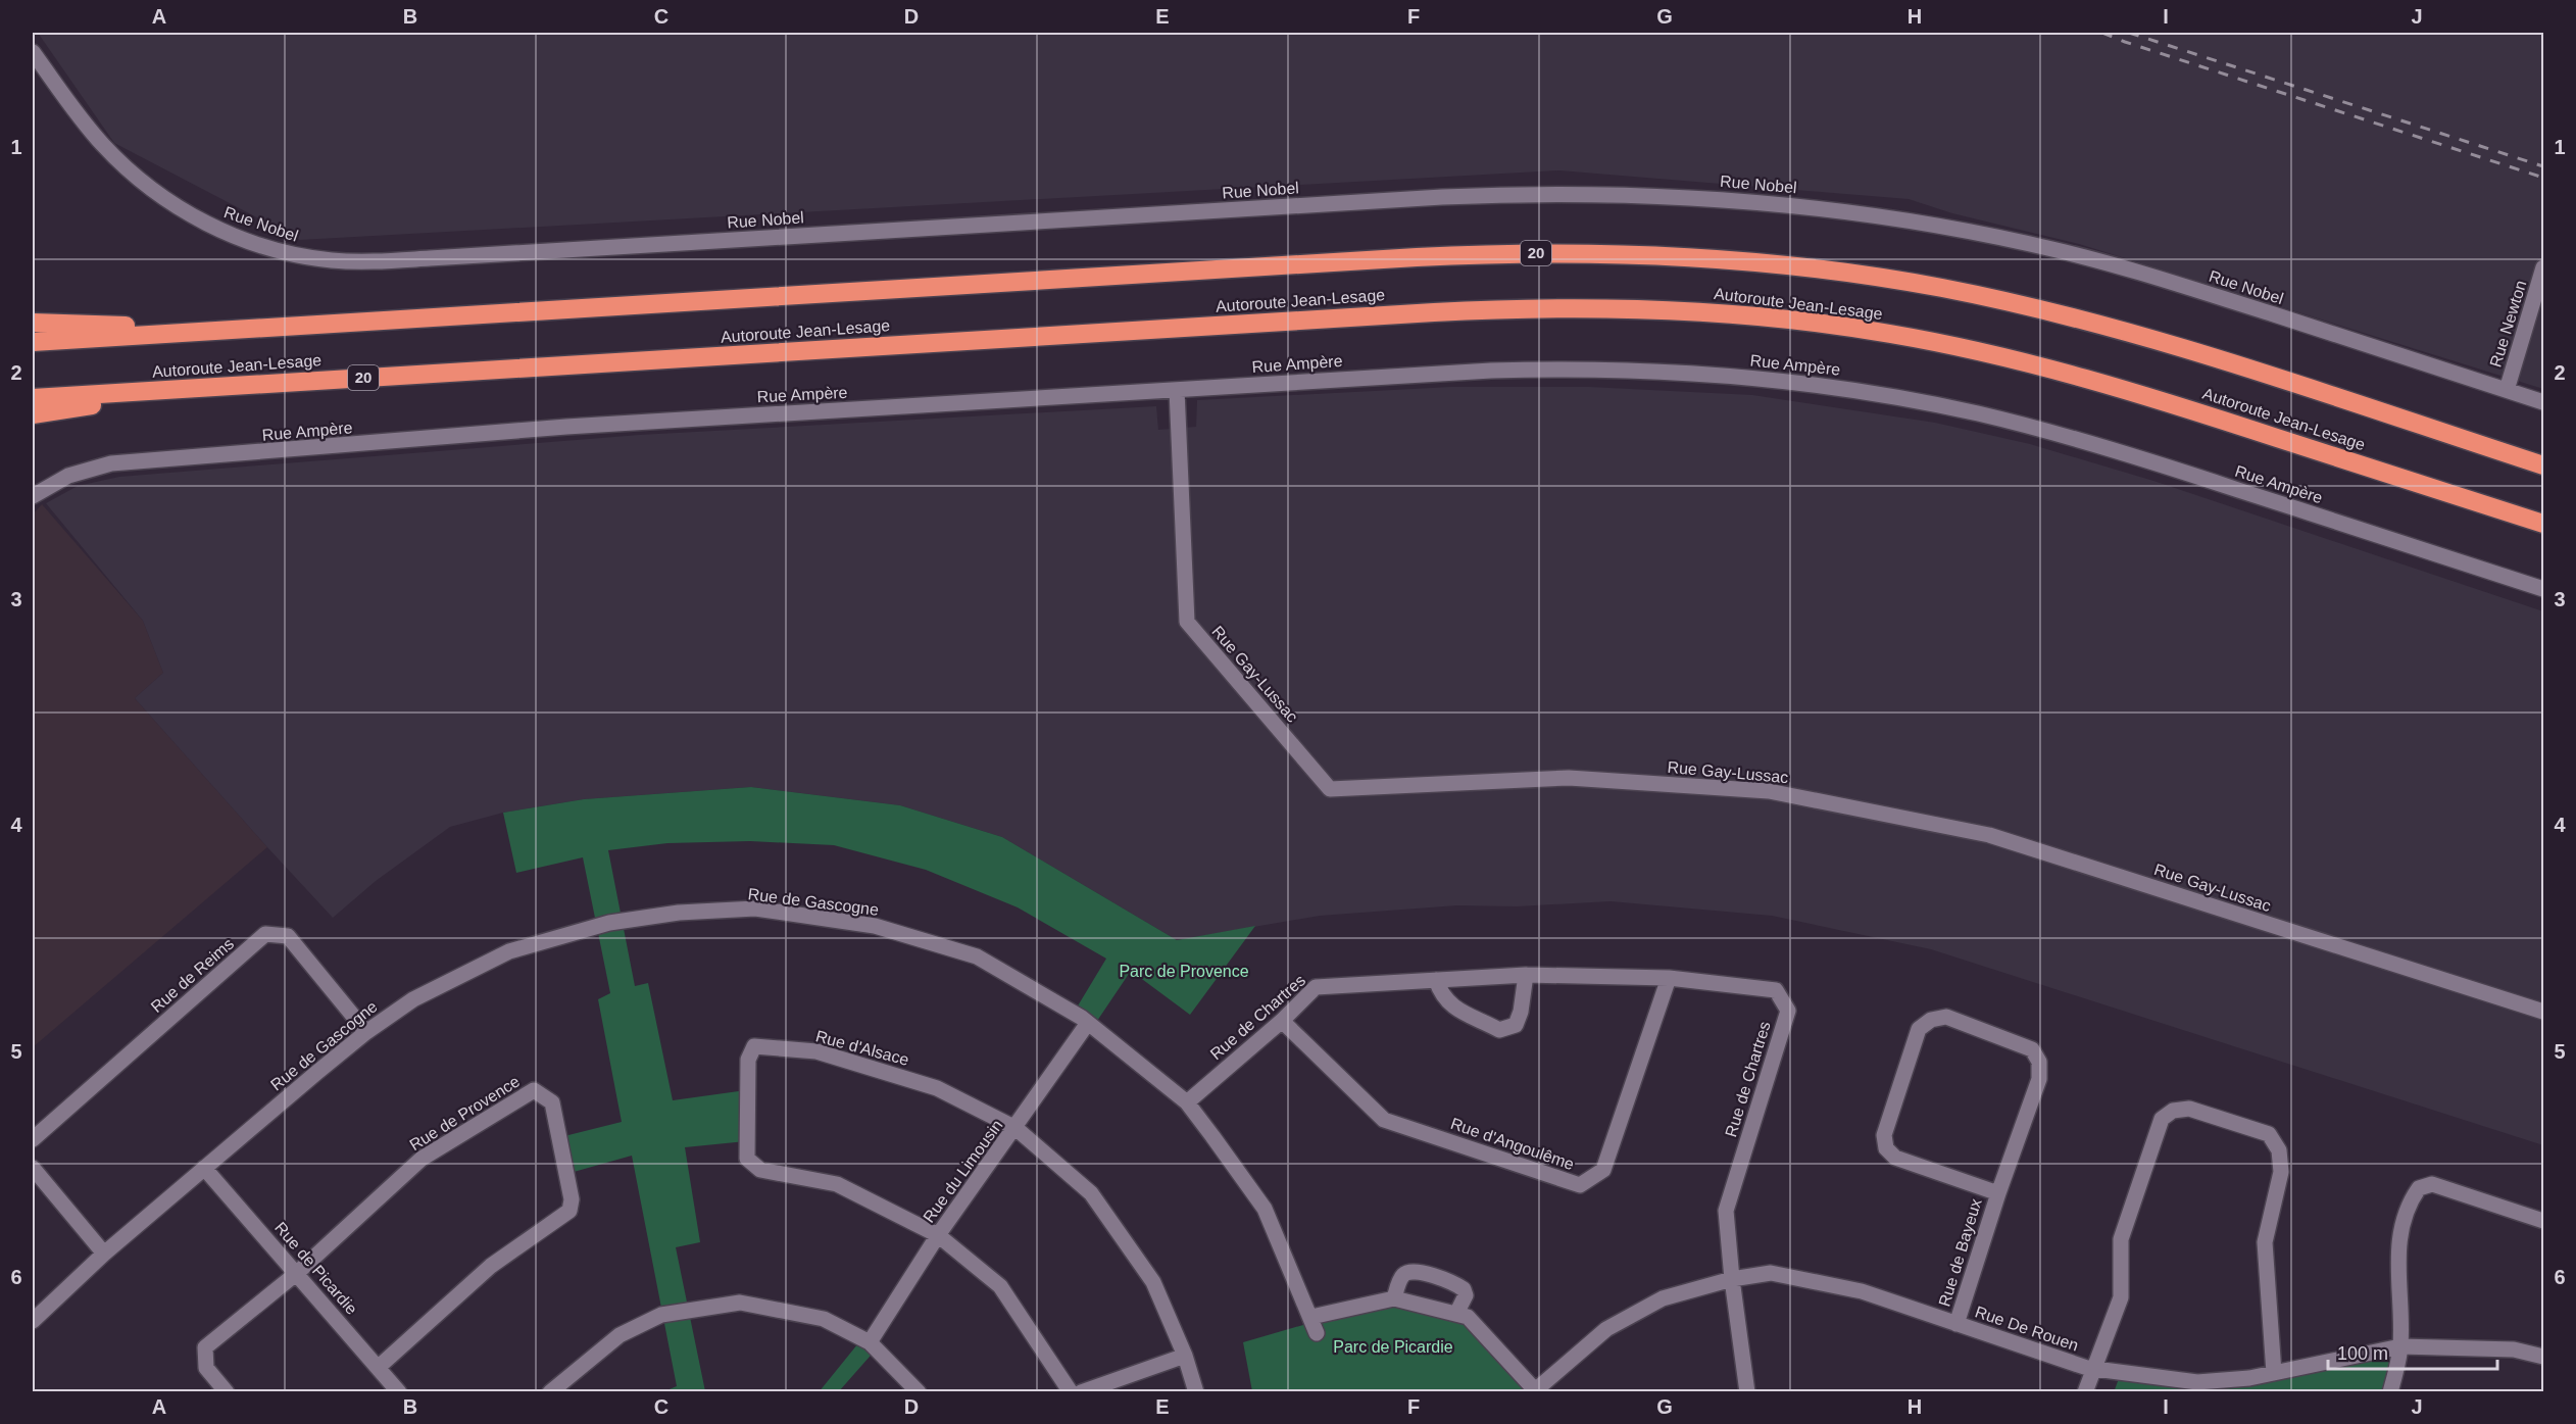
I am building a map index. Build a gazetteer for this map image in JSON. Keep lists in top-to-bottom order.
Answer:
{
  "streets": {
    "highway": ["20", "Autoroute Jean-Lesage"],
    "street": [
      "Rue Nobel",
      "Rue Newton",
      "Rue Ampère",
      "Rue Gay-Lussac",
      "Rue de Gascogne",
      "Rue de Reims",
      "Rue de Chartres",
      "Rue d'Alsace",
      "Rue de Provence",
      "Rue d'Angoulême",
      "Rue du Limousin",
      "Rue de Bayeux",
      "Rue de Picardie",
      "Rue De Rouen"
    ]
  },
  "crossings": [
    ["Rue Nobel", "Rue Newton"],
    ["Rue Ampère", "Rue Gay-Lussac"],
    ["Rue de Gascogne", "Rue de Reims"],
    ["Rue de Gascogne", "Rue de Chartres"],
    ["Rue de Gascogne", "Rue du Limousin"],
    ["Rue de Gascogne", "Rue de Picardie"],
    ["Rue de Chartres", "Rue d'Angoulême"],
    ["Rue de Chartres", "Rue De Rouen"],
    ["Rue d'Alsace", "Rue du Limousin"],
    ["Rue de Provence", "Rue de Picardie"],
    ["Rue de Bayeux", "Rue De Rouen"]
  ],
  "parks": ["Parc de Provence", "Parc de Picardie"],
  "scale_bar": "100 m",
  "grid": {
    "columns": [
      "A",
      "B",
      "C",
      "D",
      "E",
      "F",
      "G",
      "H",
      "I",
      "J"
    ],
    "rows": [
      "1",
      "2",
      "3",
      "4",
      "5",
      "6"
    ]
  }
}
